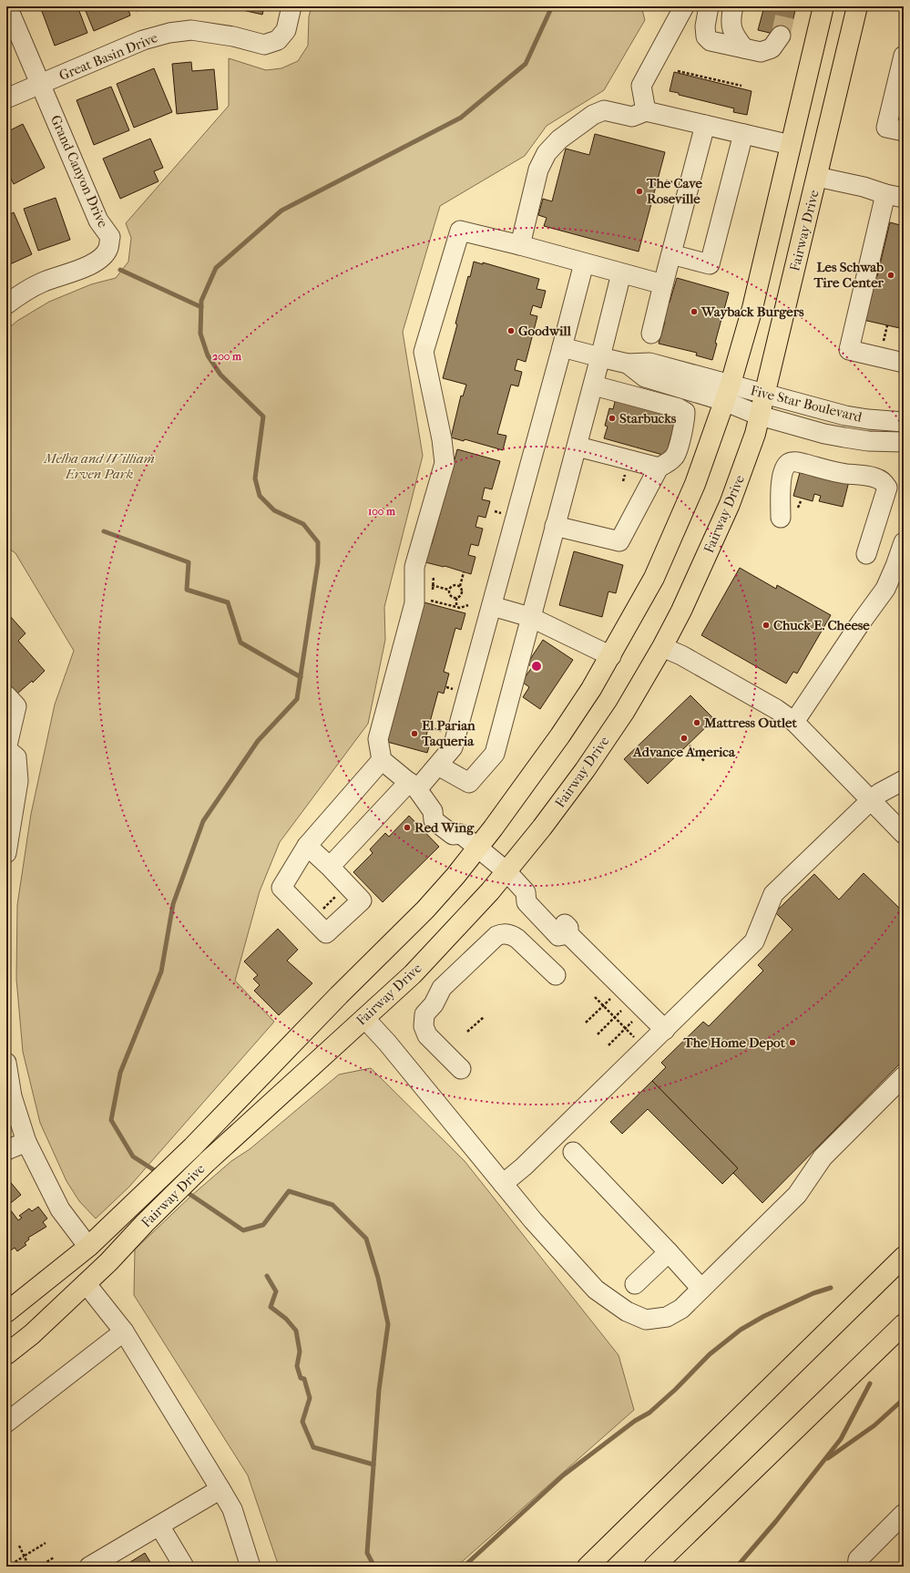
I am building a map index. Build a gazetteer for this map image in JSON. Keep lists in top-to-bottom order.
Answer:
{
  "streets": {
    "main road": ["Fairway Drive"],
    "street": ["Great Basin Drive", "Grand Canyon Drive", "Five Star Boulevard"]
  },
  "crossings": [
    ["Great Basin Drive", "Grand Canyon Drive"],
    ["Fairway Drive", "Five Star Boulevard"]
  ],
  "parks": ["Melba and William Erven Park"],
  "places": [
    "The Cave Roseville",
    "Les Schwab Tire Center",
    "Wayback Burgers",
    "Goodwill",
    "Starbucks",
    "Chuck E. Cheese",
    "Mattress Outlet",
    "El Parian Taqueria",
    "Advance America",
    "Red Wing",
    "The Home Depot"
  ],
  "rings": ["200 m", "100 m"]
}
